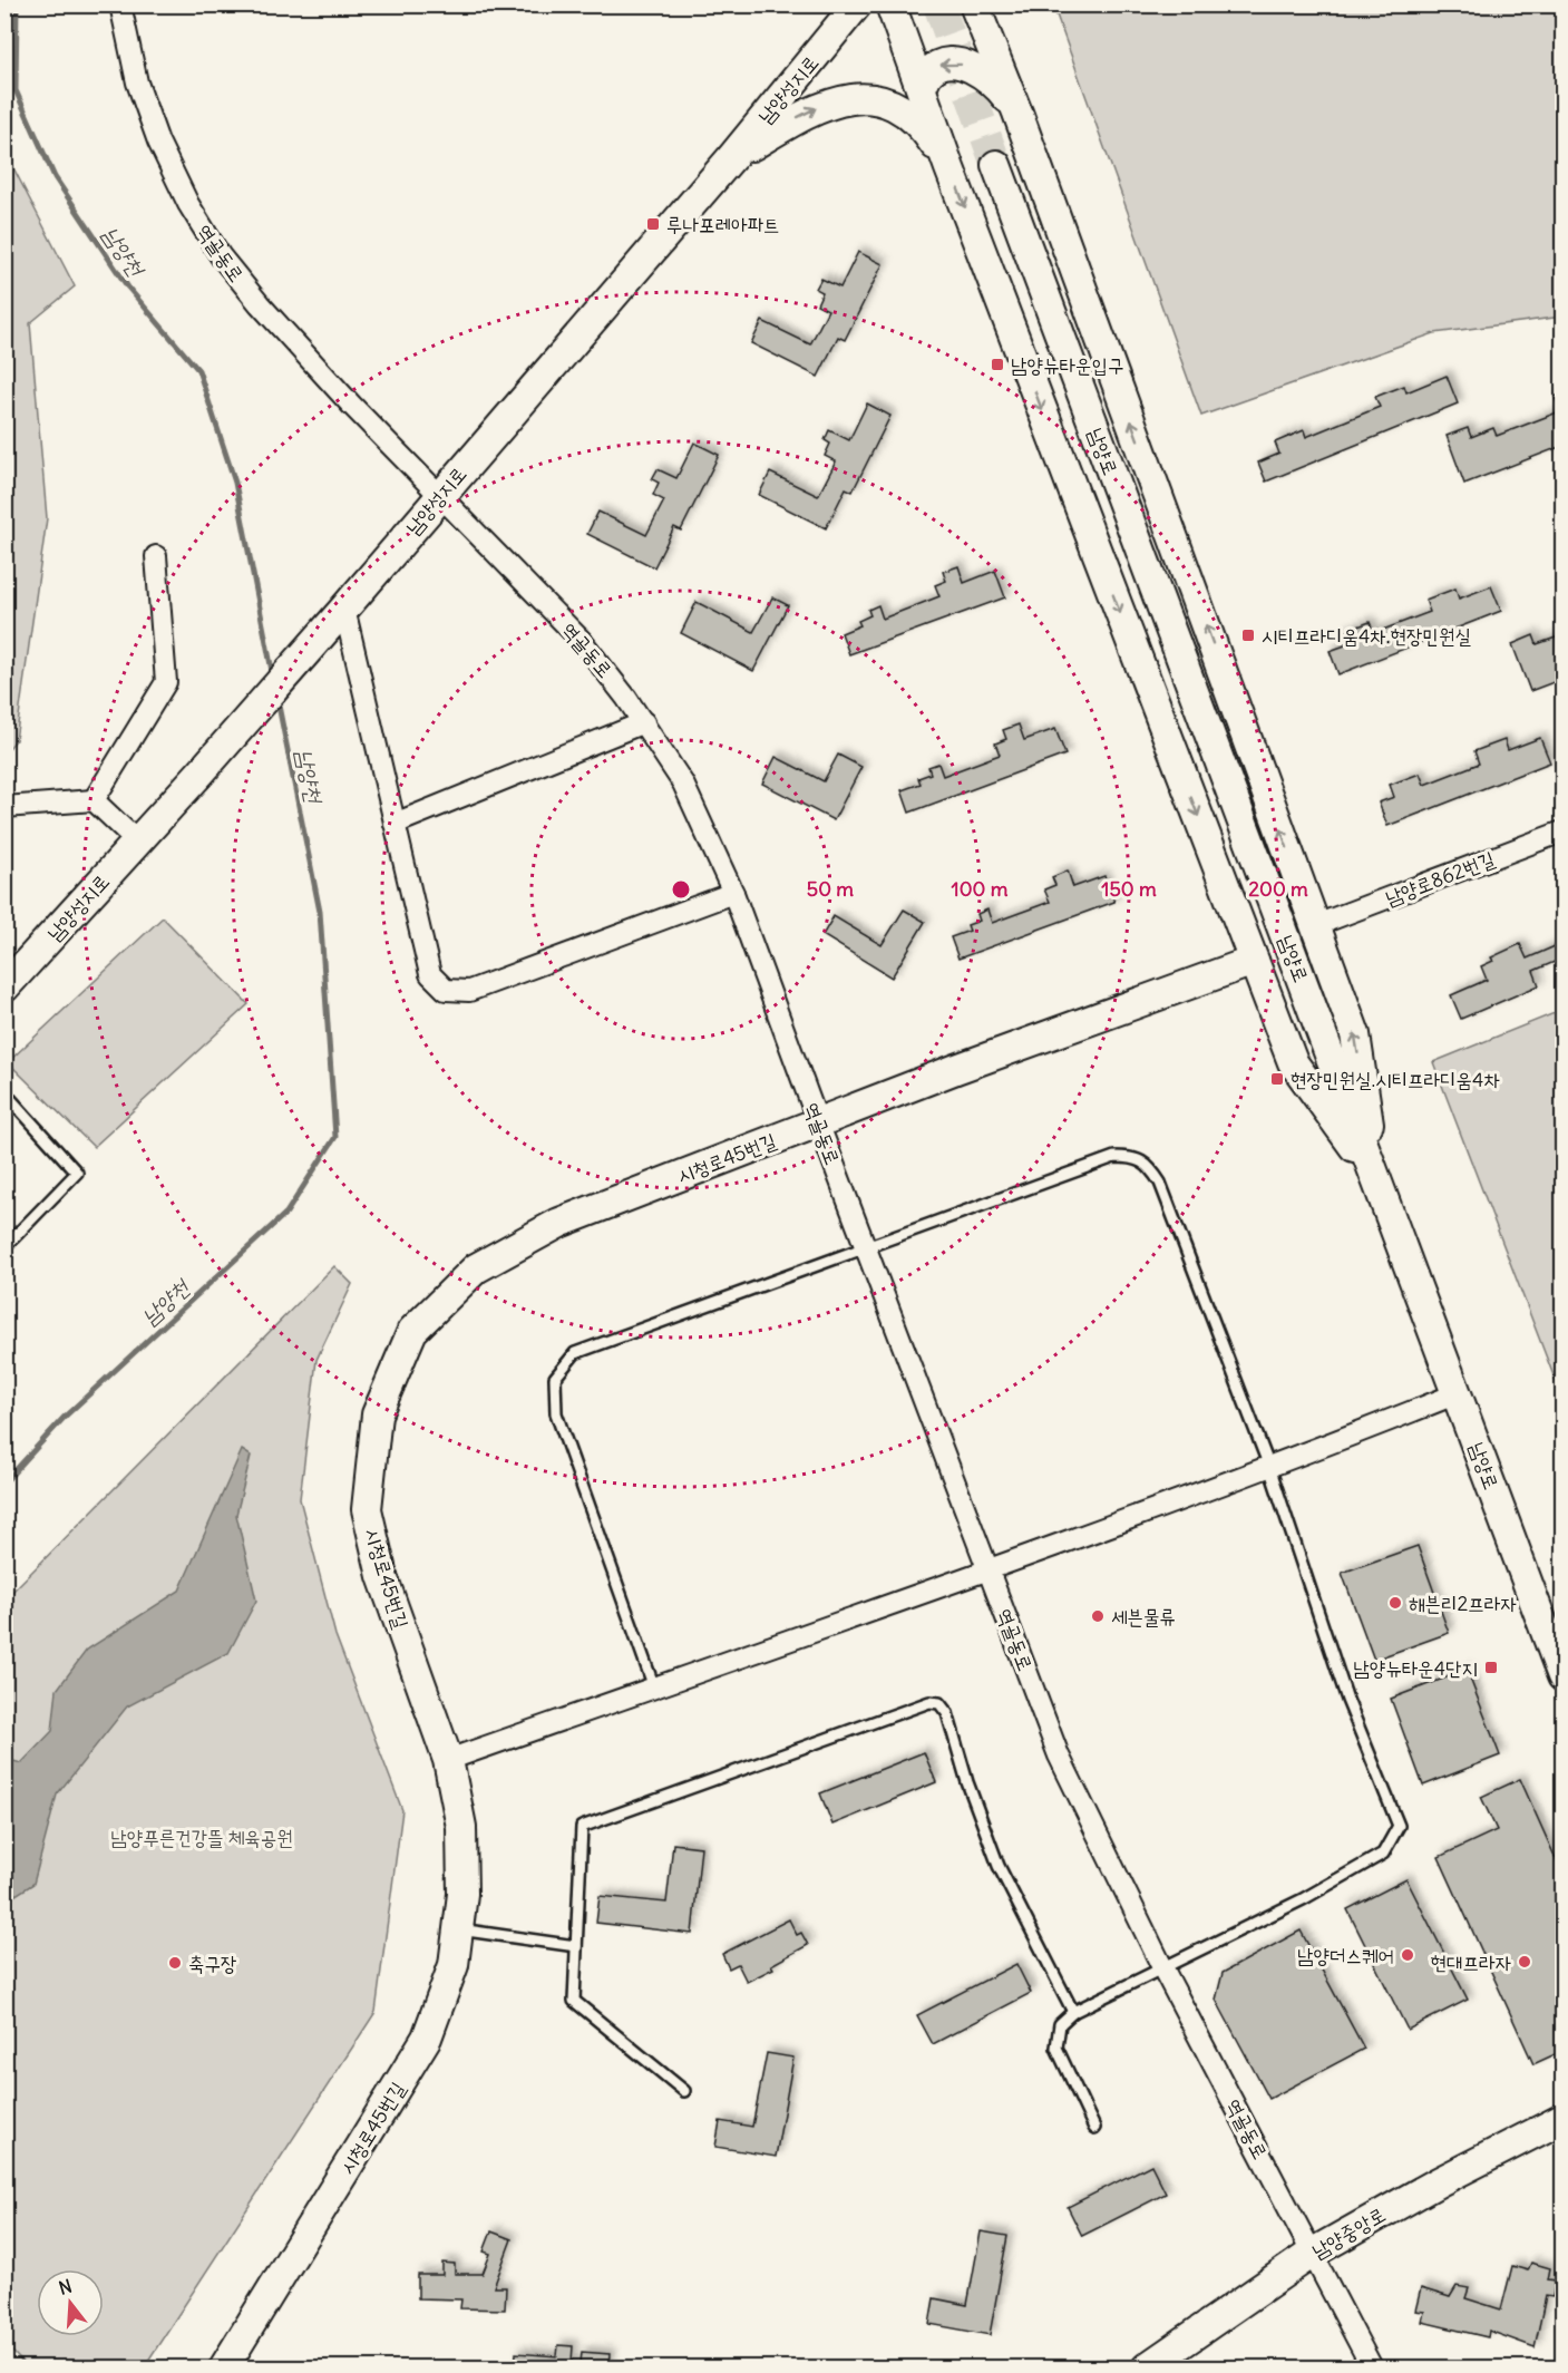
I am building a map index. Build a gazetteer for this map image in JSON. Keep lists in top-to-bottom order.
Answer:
{
  "streets": {
    "main road": [
      "남양성지로",
      "남양로",
      "시청로45번길",
      "남양중앙로"
    ],
    "street": ["역골동로", "남양로862번길"]
  },
  "crossings": [
    ["남양성지로", "역골동로"],
    ["역골동로", "시청로45번길"],
    ["역골동로", "남양중앙로"]
  ],
  "water": ["남양천"],
  "parks": ["남양푸른건강뜰 체육공원"],
  "places": {
    "transit": [
      "루나포레아파트",
      "남양뉴타운입구",
      "시티프라디움4차.현장민원실",
      "현장민원실.시티프라디움4차",
      "남양뉴타운4단지"
    ],
    "other": [
      "해븐리2프라자",
      "세븐물류",
      "남양더스퀘어",
      "현대프라자",
      "축구장"
    ]
  },
  "north": "top",
  "rings": [
    "50 m",
    "100 m",
    "150 m",
    "200 m"
  ]
}
